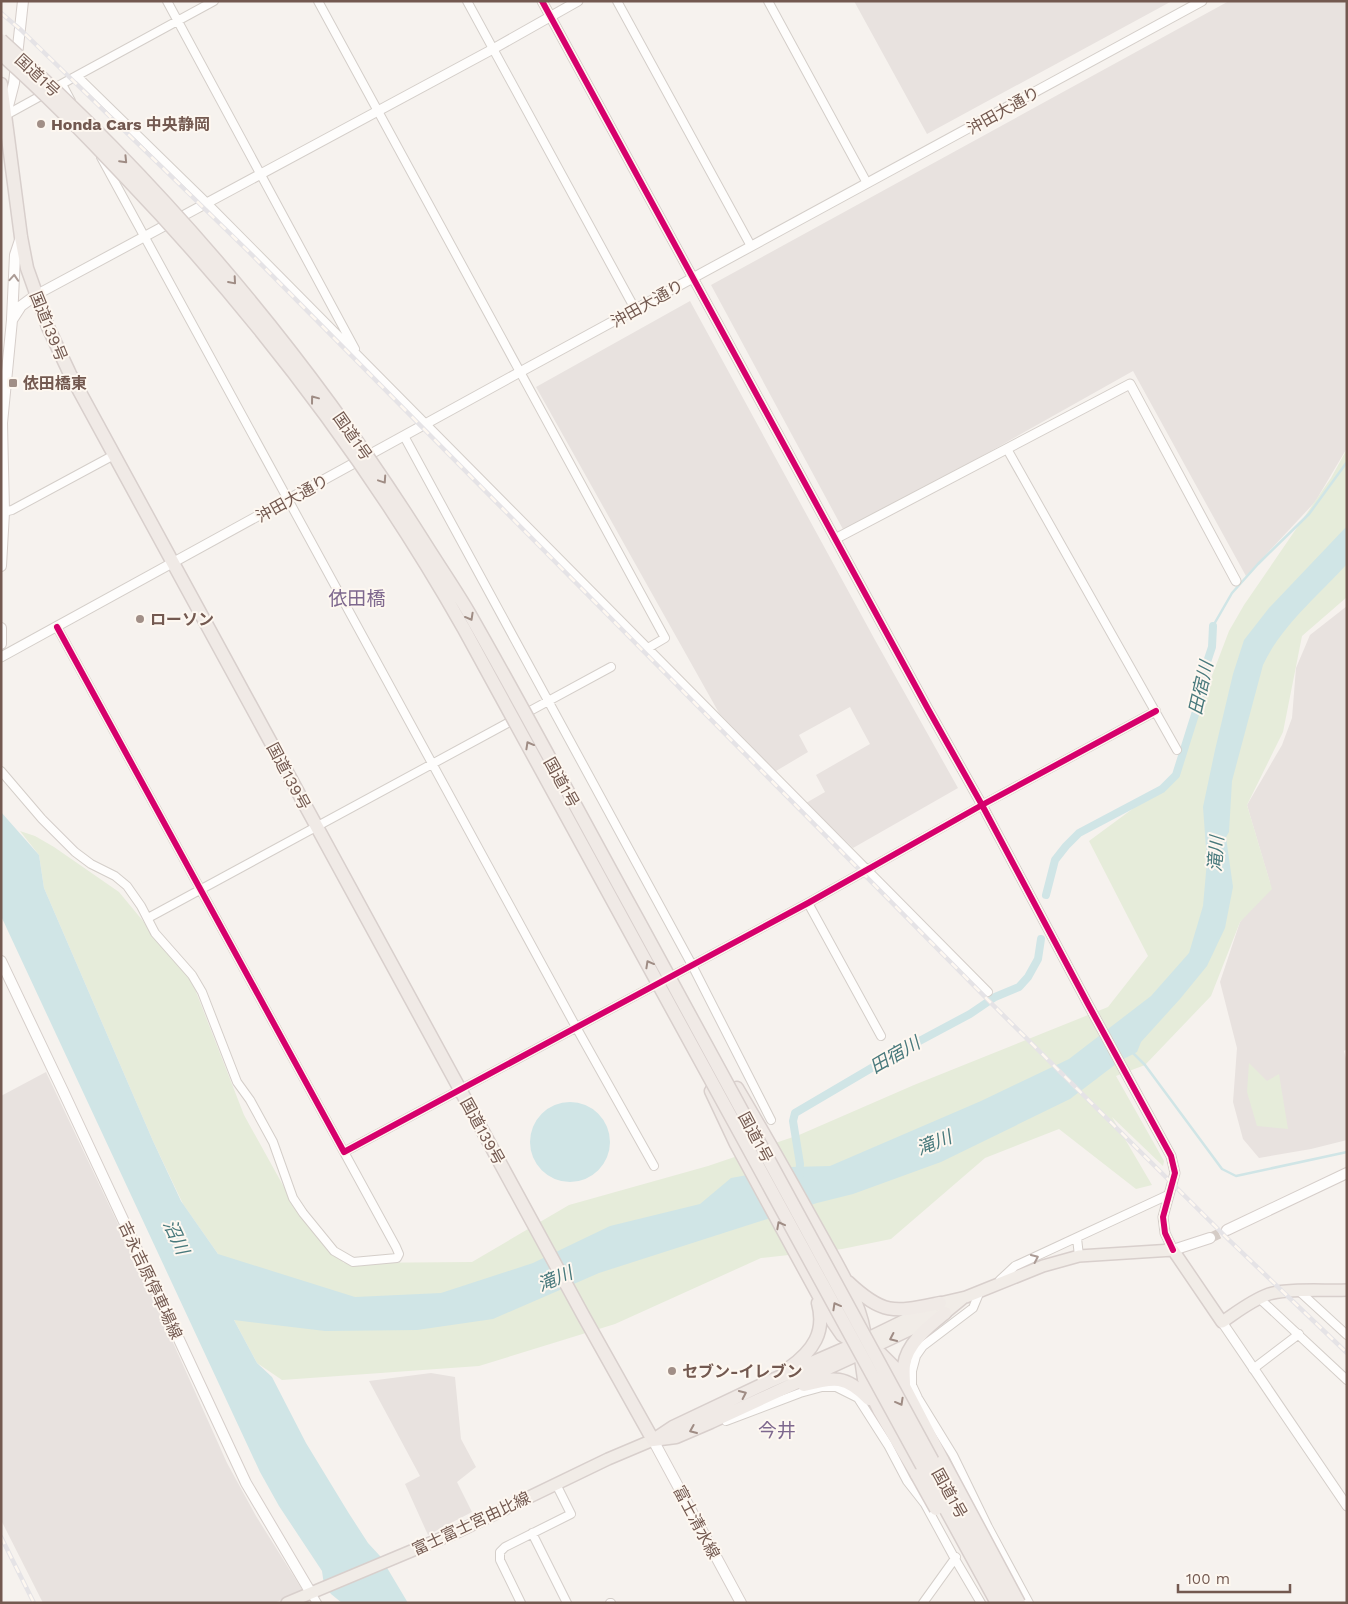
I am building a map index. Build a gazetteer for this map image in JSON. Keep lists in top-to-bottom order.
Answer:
{
  "streets": {
    "highway": ["国道1号", "国道139号"],
    "main road": ["吉永吉原停車場線", "富士清水線", "富士富士宮由比線"],
    "street": ["沖田大通り"]
  },
  "crossings": [
    ["沖田大通り", "国道139号"],
    ["国道139号", "富士清水線"],
    ["国道139号", "富士富士宮由比線"],
    ["吉永吉原停車場線", "富士富士宮由比線"],
    ["富士清水線", "富士富士宮由比線"]
  ],
  "districts": ["依田橋", "今井"],
  "water": ["田宿川", "滝川", "沼川"],
  "places": {
    "other": ["Honda Cars 中央静岡", "ローソン", "セブン-イレブン"],
    "transit": ["依田橋東"]
  },
  "scale_bar": "100 m"
}
